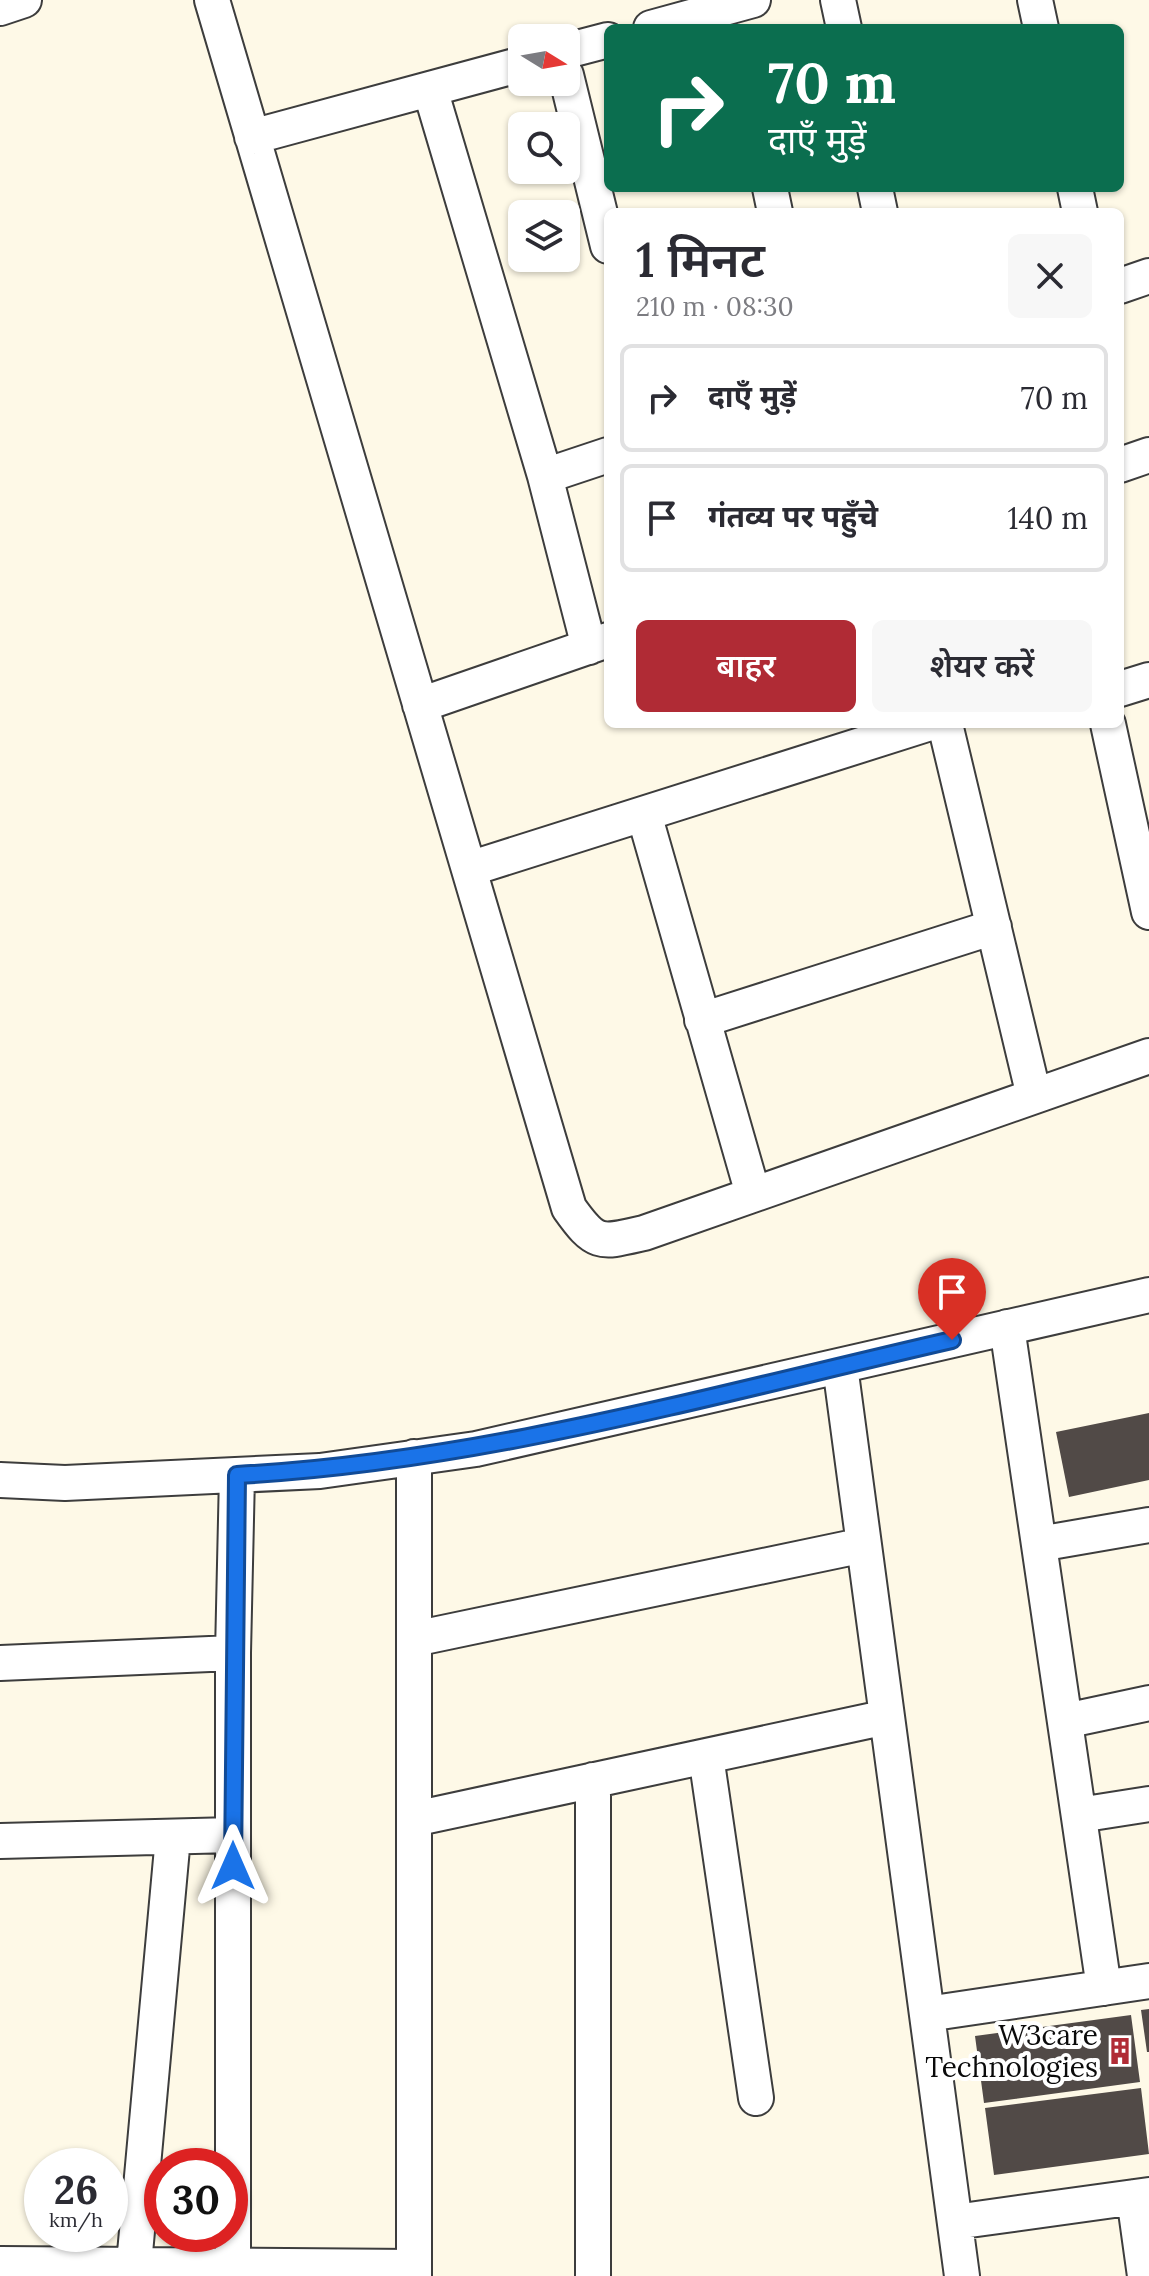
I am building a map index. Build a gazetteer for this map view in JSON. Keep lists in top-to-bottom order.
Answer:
{
  "places": {
    "building": ["W3care Technologies"]
  },
  "north": "right",
  "page": {
    "turn": ["70 m", "दाएँ मुड़ें"],
    "heading": ["1 मिनट", "210 m · 08:30"],
    "list": [
      {
        "name": "दाएँ मुड़ें",
        "value": "70 m"
      },
      {
        "name": "गंतव्य पर पहुँचे",
        "value": "140 m"
      }
    ],
    "buttons": ["बाहर", "शेयर करें"],
    "speed": "26 km/h",
    "limit": "30"
  }
}
